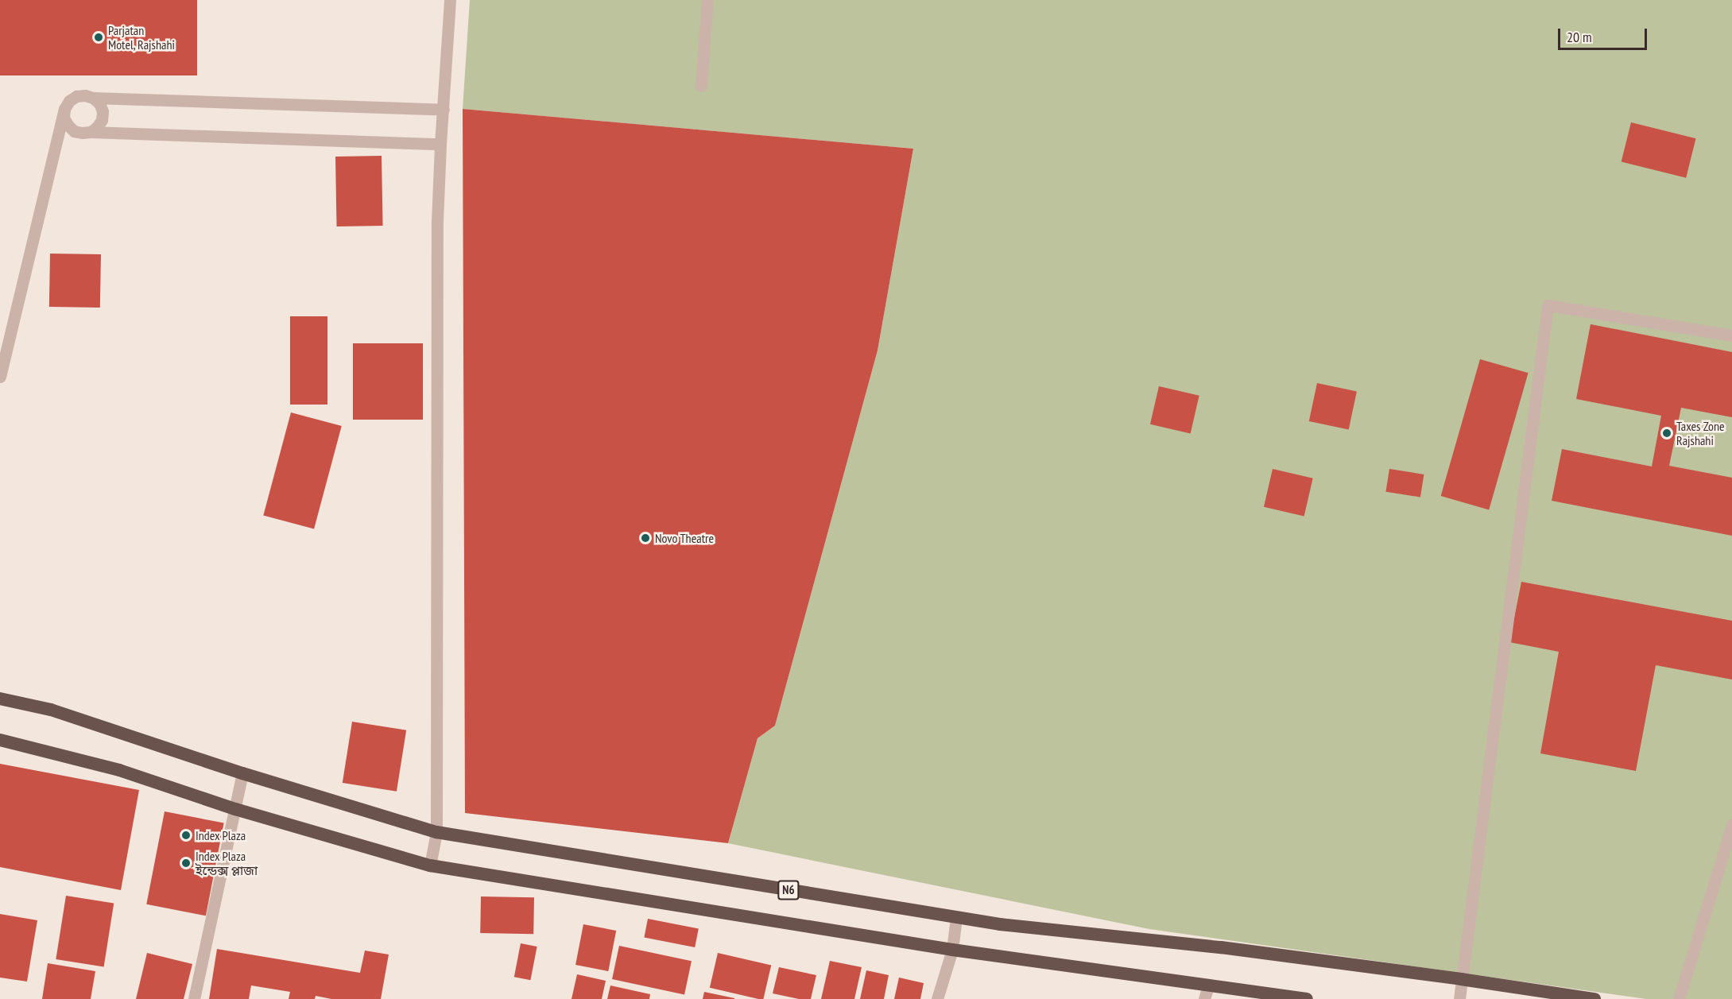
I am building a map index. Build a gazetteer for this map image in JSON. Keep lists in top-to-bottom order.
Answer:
{
  "streets": {
    "highway": ["N6"]
  },
  "places": [
    "Parjatan Motel, Rajshahi",
    "Taxes Zone Rajshahi",
    "Novo Theatre",
    "Index Plaza",
    "Index Plaza ইন্ডেক্স প্লাজা"
  ],
  "scale_bar": "20 m"
}
